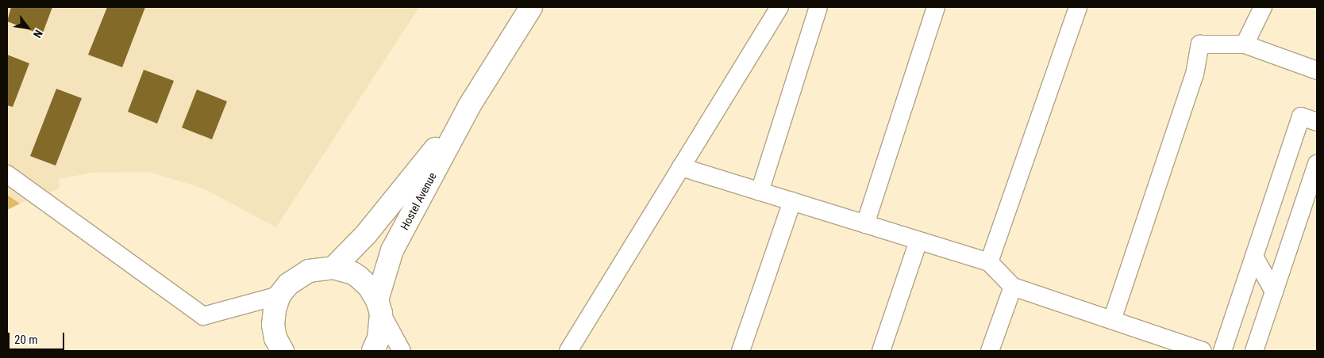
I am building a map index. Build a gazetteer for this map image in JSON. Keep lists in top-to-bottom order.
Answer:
{
  "streets": {
    "street": ["Hostel Avenue"]
  },
  "scale_bar": "20 m",
  "north": "bottom right"
}
